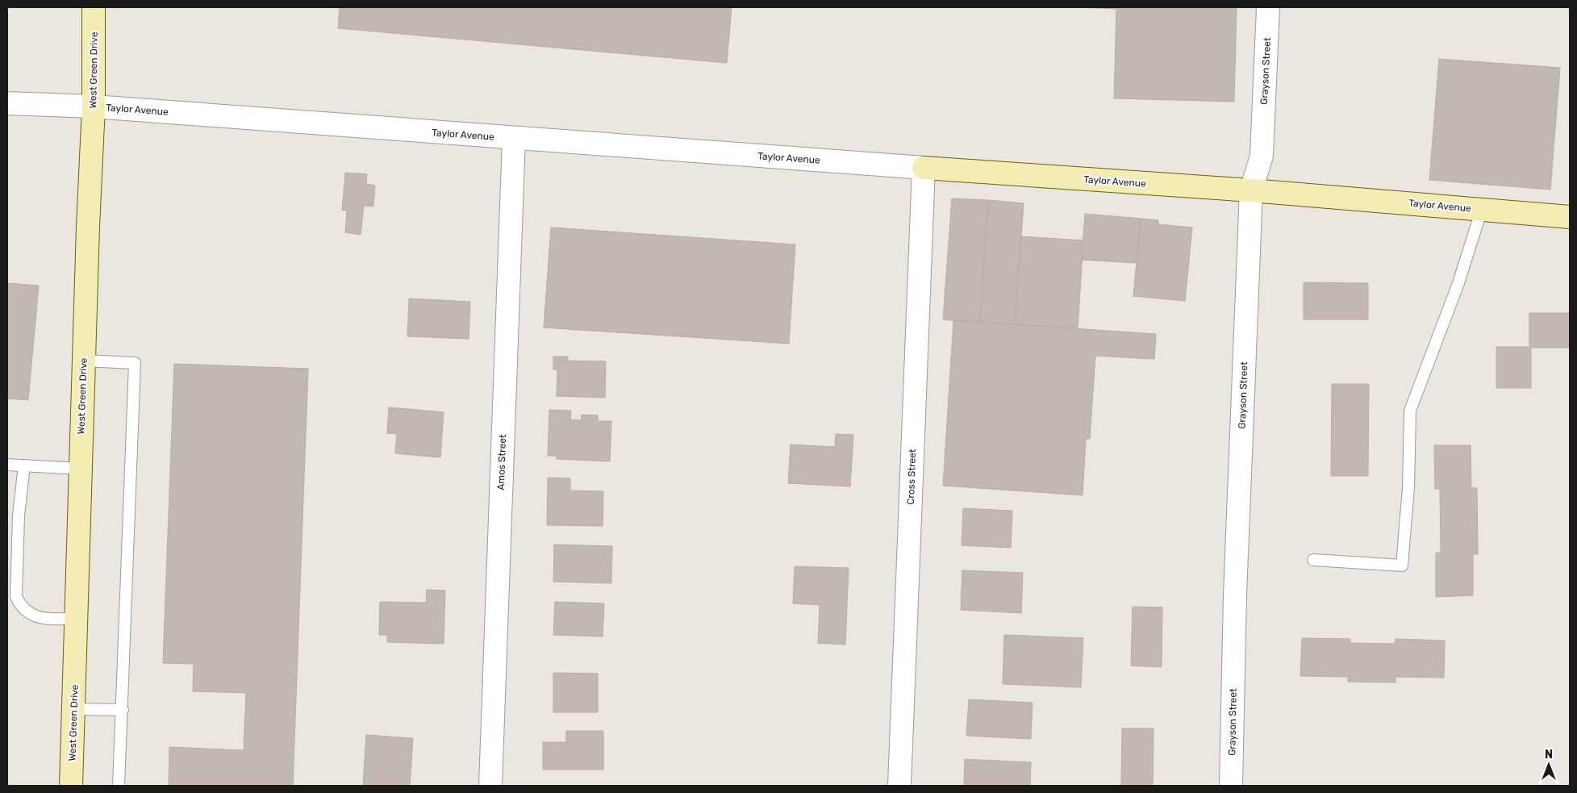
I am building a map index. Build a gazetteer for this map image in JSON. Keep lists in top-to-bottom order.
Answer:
{
  "streets": {
    "main road": ["West Green Drive", "Taylor Avenue"],
    "street": ["Grayson Street", "Amos Street", "Cross Street"]
  },
  "crossings": [
    ["West Green Drive", "Taylor Avenue"],
    ["Grayson Street", "Taylor Avenue"],
    ["Taylor Avenue", "Amos Street"],
    ["Taylor Avenue", "Cross Street"]
  ],
  "north": "top"
}
